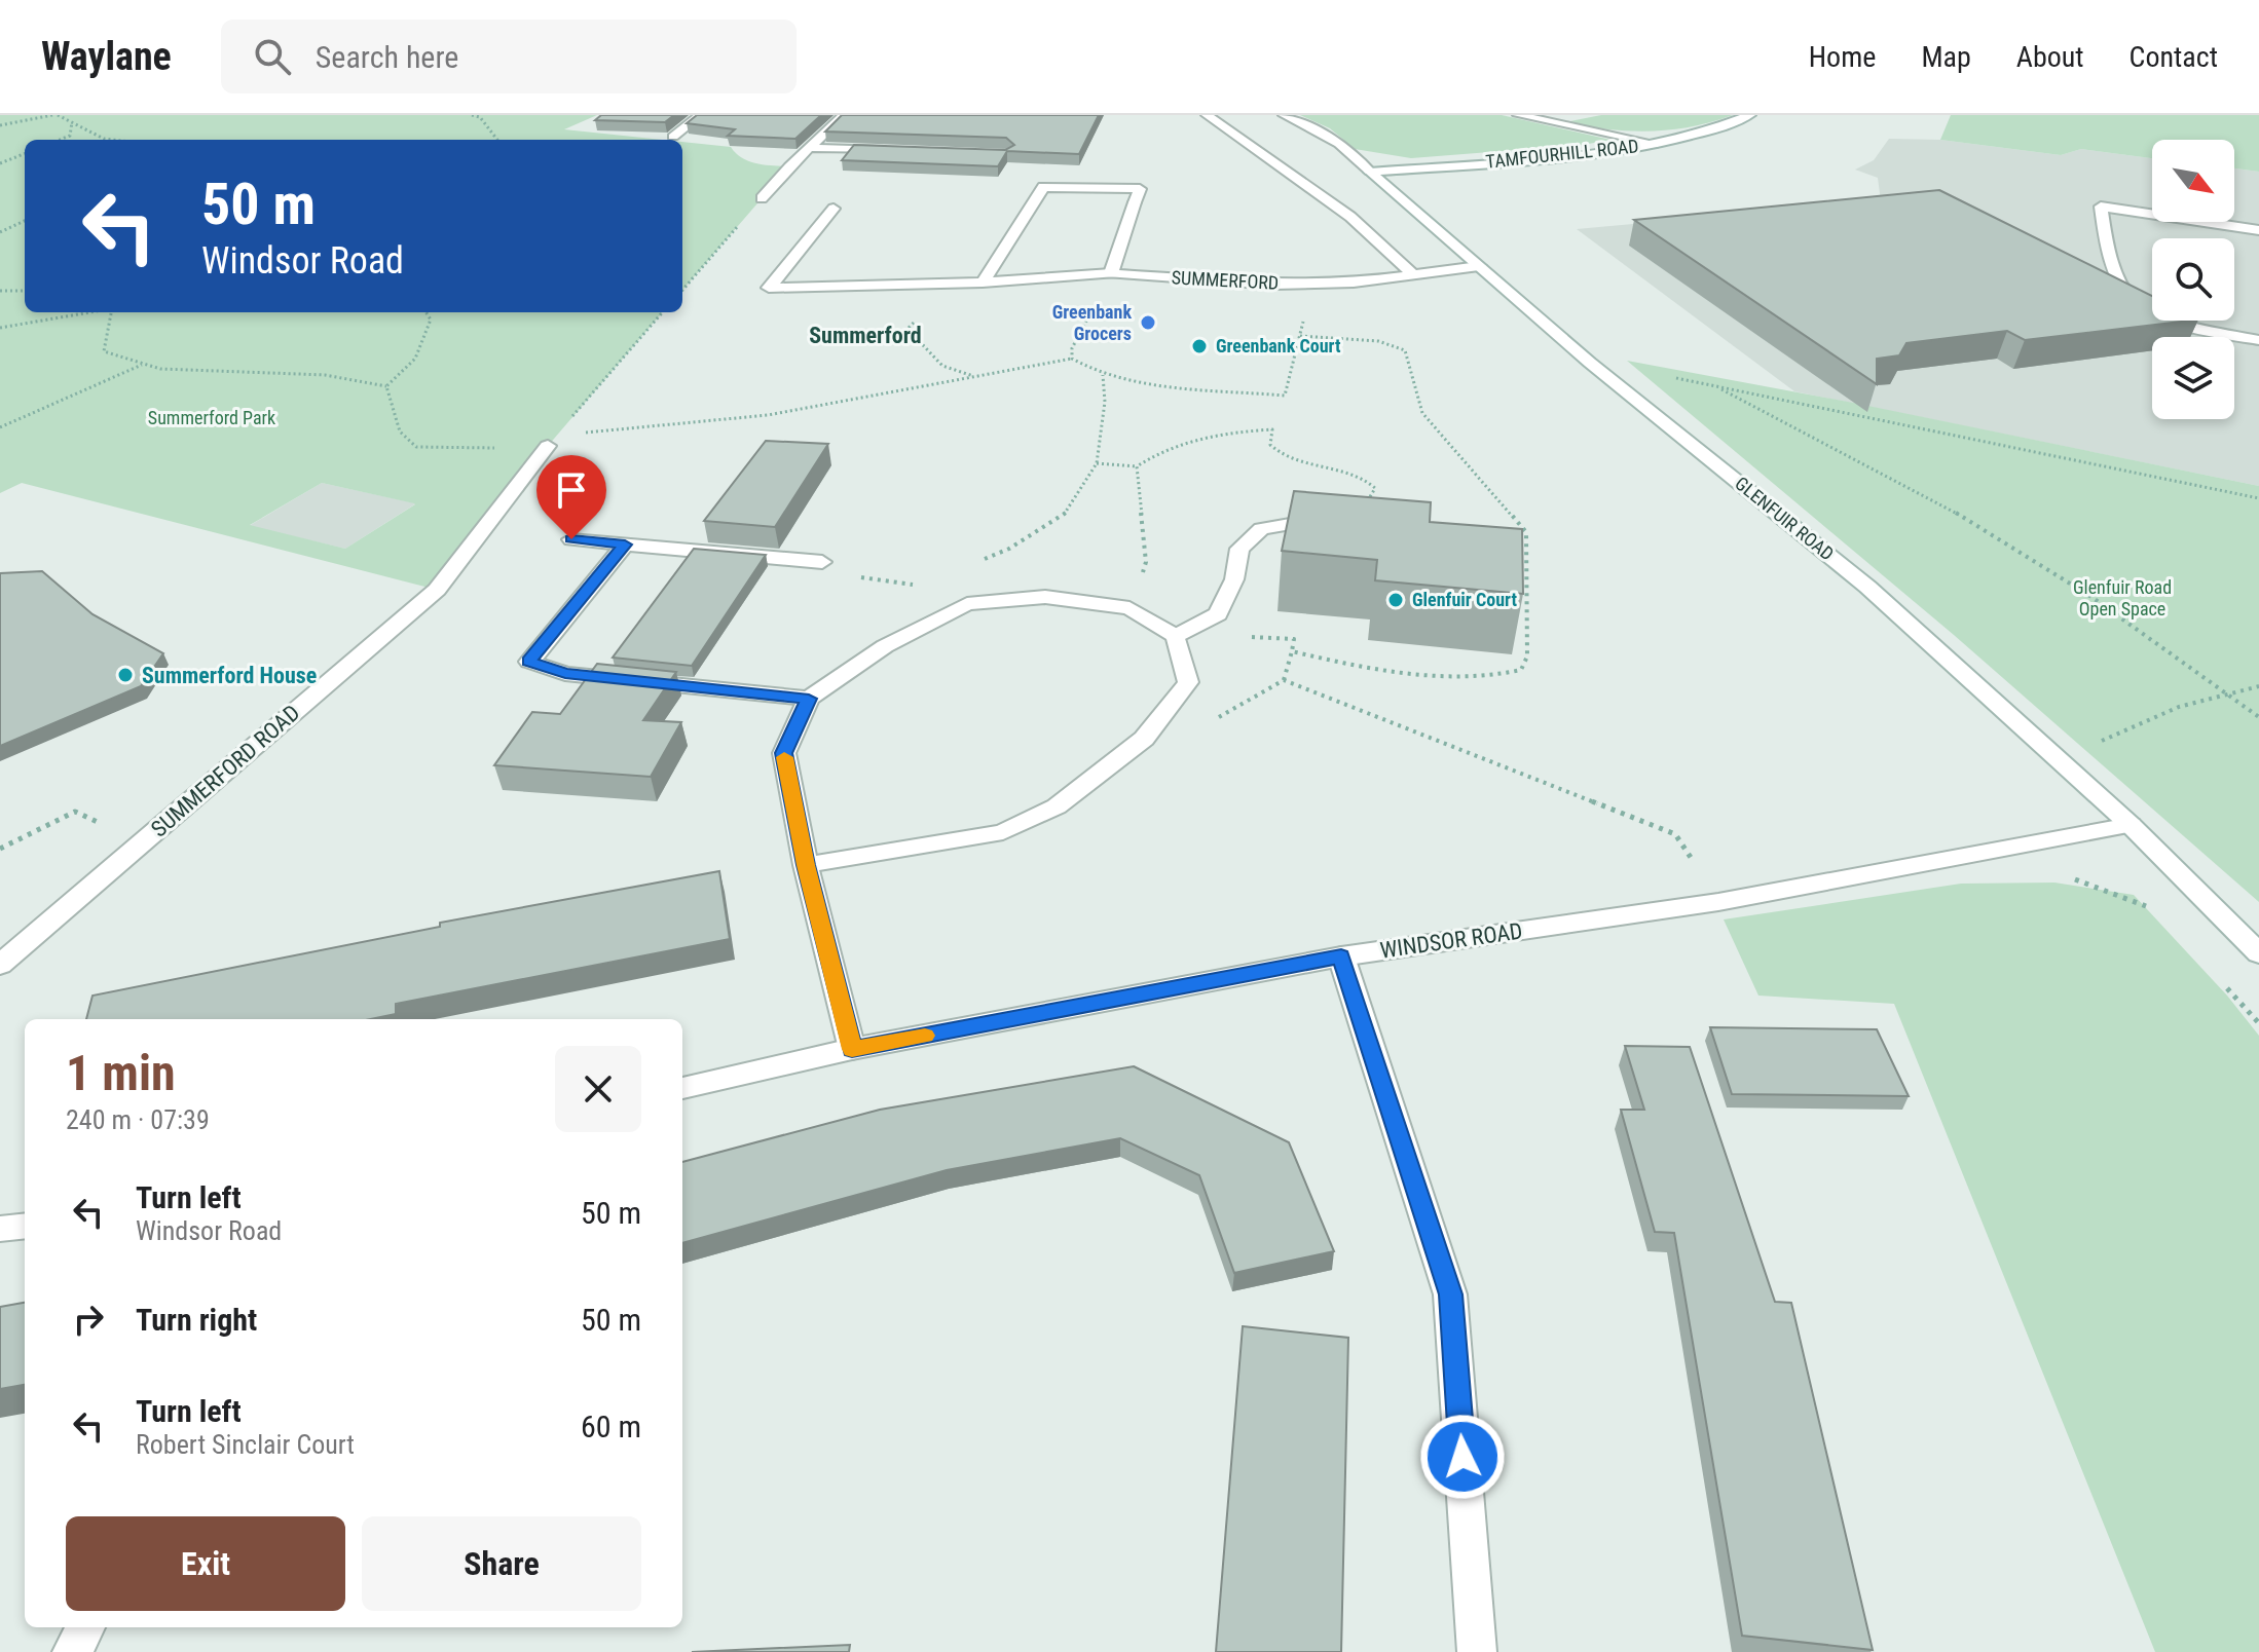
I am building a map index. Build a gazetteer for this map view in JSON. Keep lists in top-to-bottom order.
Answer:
{
  "streets": {
    "street": [
      "TAMFOURHILL ROAD",
      "SUMMERFORD",
      "GLENFUIR ROAD",
      "SUMMERFORD ROAD",
      "WINDSOR ROAD"
    ]
  },
  "crossings": [
    ["TAMFOURHILL ROAD", "GLENFUIR ROAD"],
    ["SUMMERFORD", "GLENFUIR ROAD"],
    ["GLENFUIR ROAD", "WINDSOR ROAD"]
  ],
  "districts": ["Summerford"],
  "parks": ["Summerford Park", "Glenfuir Road Open Space"],
  "places": [
    "Greenbank Grocers",
    "Greenbank Court",
    "Glenfuir Court",
    "Summerford House"
  ],
  "north": "bottom right",
  "page": {
    "header": "Waylane",
    "search": "Search here",
    "nav": [
      "Home",
      "Map",
      "About",
      "Contact"
    ],
    "turn": ["50 m", "Windsor Road"],
    "heading": ["1 min", "240 m · 07:39"],
    "list": [
      {
        "name": "Turn left",
        "note": "Windsor Road",
        "value": "50 m"
      },
      {
        "name": "Turn right",
        "value": "50 m"
      },
      {
        "name": "Turn left",
        "note": "Robert Sinclair Court",
        "value": "60 m"
      }
    ],
    "buttons": ["Exit", "Share"]
  }
}
